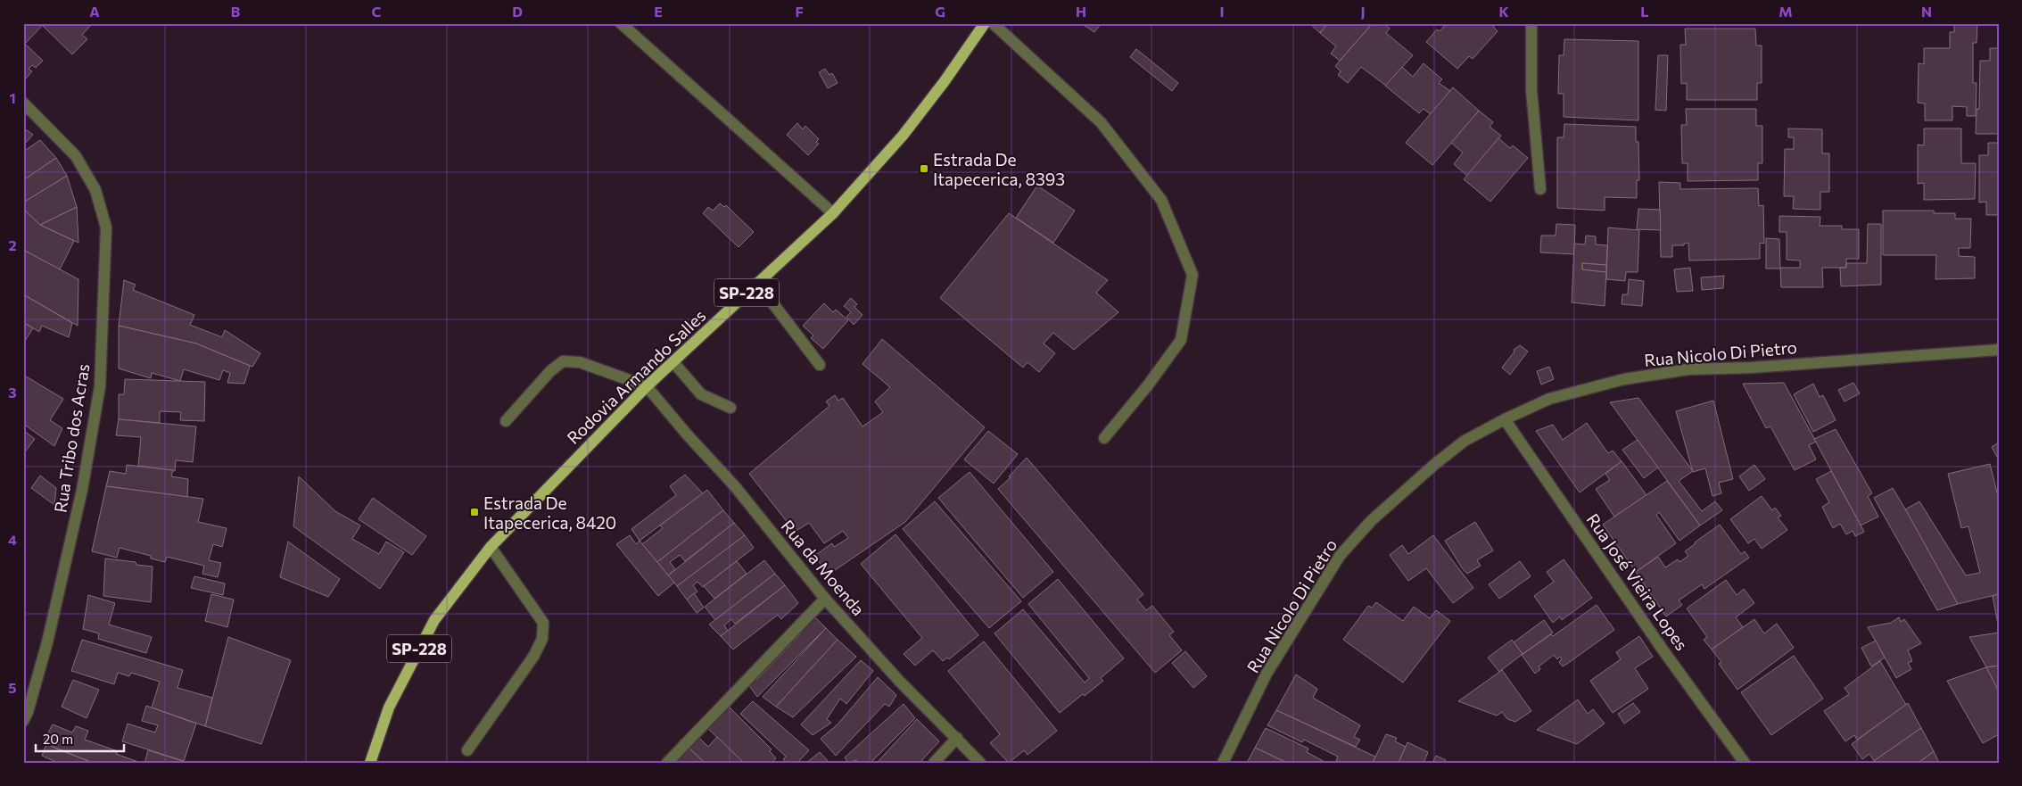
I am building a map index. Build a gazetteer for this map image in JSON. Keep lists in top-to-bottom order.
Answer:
{
  "streets": {
    "main road": ["SP-228", "Rodovia Armando Salles"],
    "street": [
      "Rua Nicolo Di Pietro",
      "Rua Tribo dos Acras",
      "Rua da Moenda",
      "Rua José Vieira Lopes"
    ]
  },
  "crossings": [
    ["Rua Nicolo Di Pietro", "Rua José Vieira Lopes"],
    ["Rodovia Armando Salles", "Rua da Moenda"]
  ],
  "places": {
    "transit": ["Estrada De Itapecerica, 8393", "Estrada De Itapecerica, 8420"]
  },
  "scale_bar": "20 m",
  "grid": {
    "columns": [
      "A",
      "B",
      "C",
      "D",
      "E",
      "F",
      "G",
      "H",
      "I",
      "J",
      "K",
      "L",
      "M",
      "N"
    ],
    "rows": [
      "1",
      "2",
      "3",
      "4",
      "5"
    ]
  }
}
